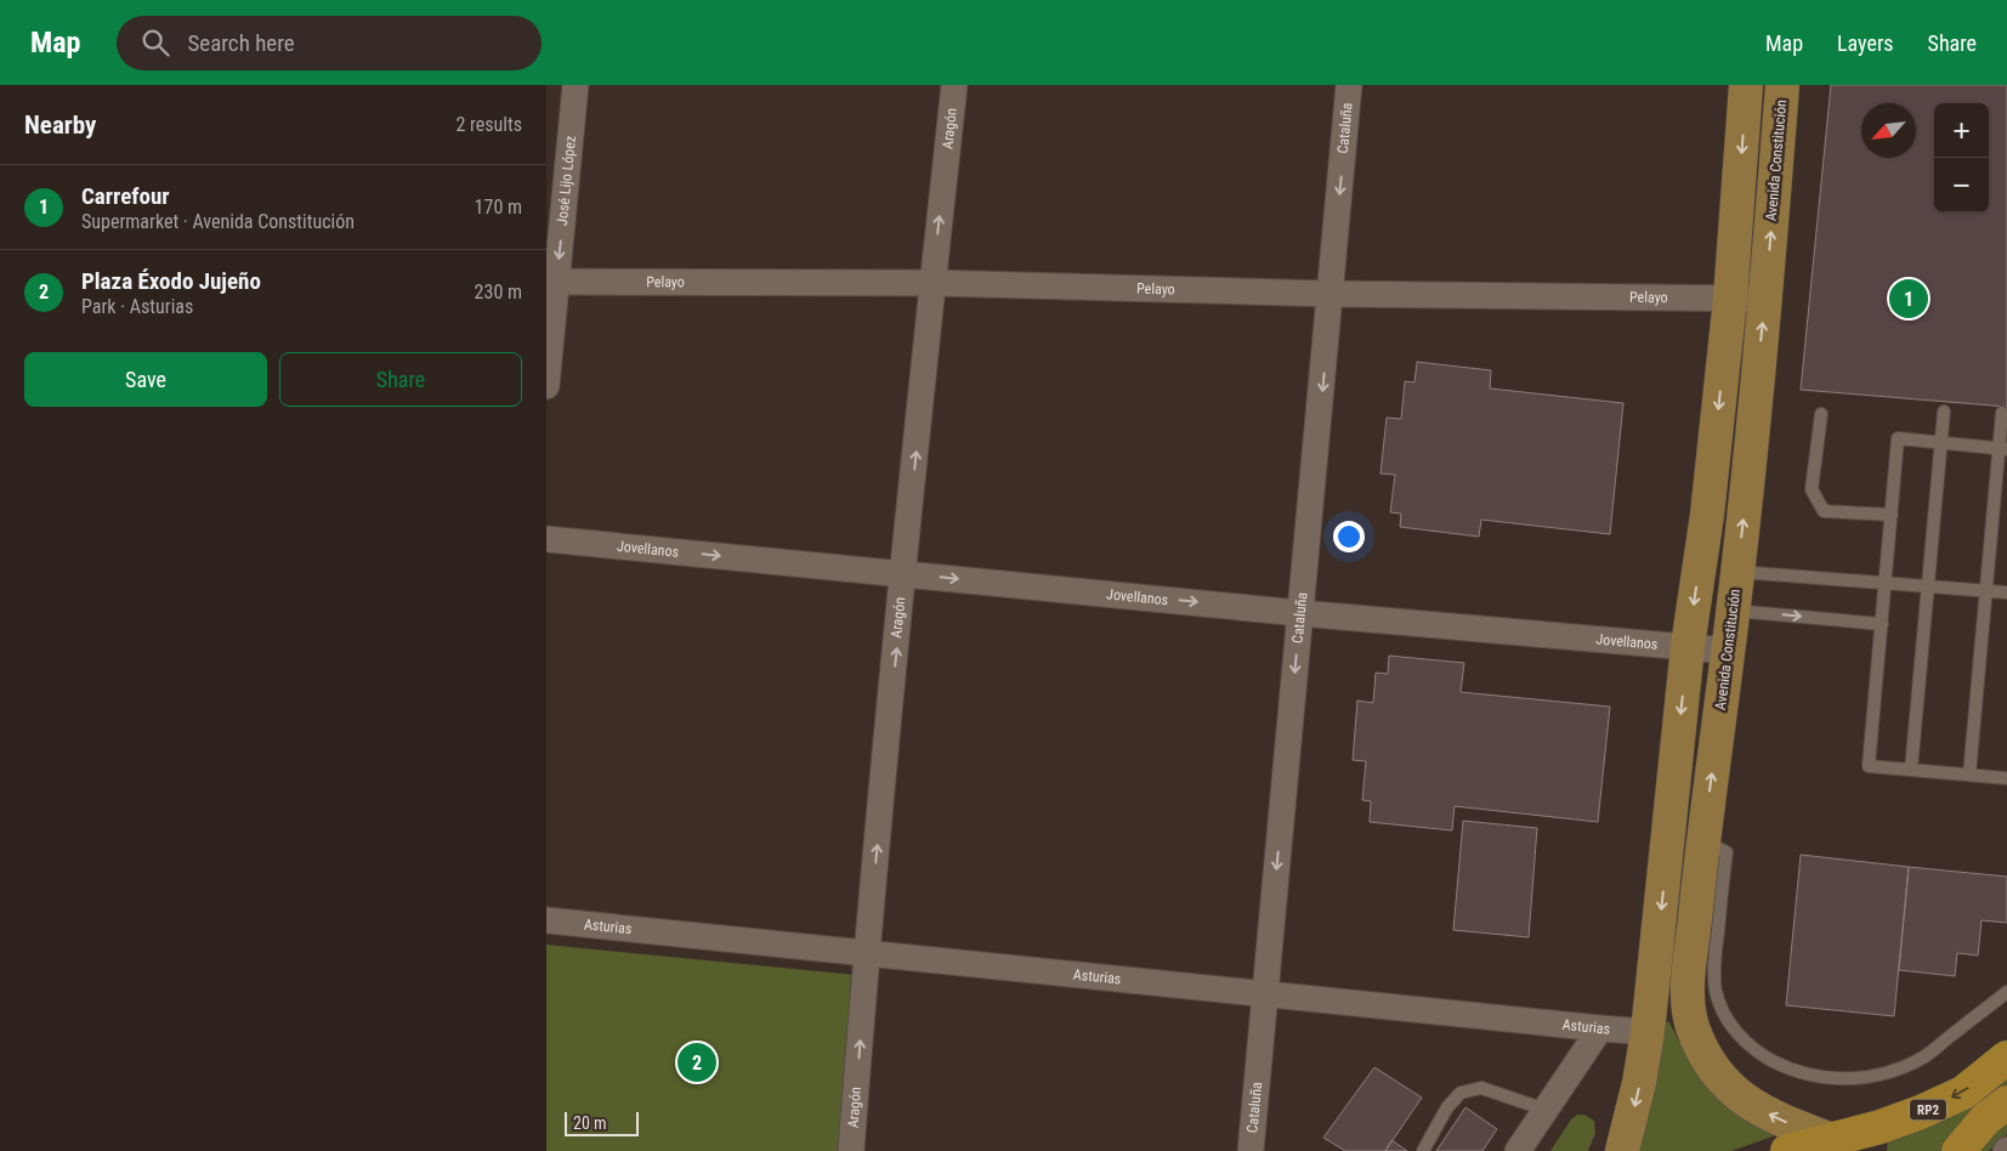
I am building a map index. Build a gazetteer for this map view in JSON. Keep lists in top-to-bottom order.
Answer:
{
  "streets": {
    "highway": ["Avenida Constitución", "RP2"],
    "street": [
      "Aragón",
      "Cataluña",
      "José Lijo López",
      "Pelayo",
      "Jovellanos",
      "Asturias"
    ]
  },
  "crossings": [
    ["Aragón", "Pelayo"],
    ["Aragón", "Jovellanos"],
    ["Aragón", "Asturias"],
    ["Cataluña", "Pelayo"],
    ["Cataluña", "Jovellanos"],
    ["Cataluña", "Asturias"],
    ["Avenida Constitución", "Pelayo"],
    ["Avenida Constitución", "Jovellanos"],
    ["Avenida Constitución", "RP2"],
    ["José Lijo López", "Pelayo"]
  ],
  "one_way": [
    "Aragón",
    "Cataluña",
    "José Lijo López",
    "Jovellanos"
  ],
  "scale_bar": "20 m",
  "north": "bottom left",
  "page": {
    "header": "Map",
    "search": "Search here",
    "nav": ["Map", "Layers", "Share"],
    "heading": ["Nearby", "2 results"],
    "map_buttons": ["+", "−"],
    "list": [
      {
        "mark": "1",
        "name": "Carrefour",
        "note": "Supermarket · Avenida Constitución",
        "value": "170 m"
      },
      {
        "mark": "2",
        "name": "Plaza Éxodo Jujeño",
        "note": "Park · Asturias",
        "value": "230 m"
      }
    ],
    "pins": ["1", "2"],
    "buttons": ["Save", "Share"],
    "scale": "20 m"
  }
}
